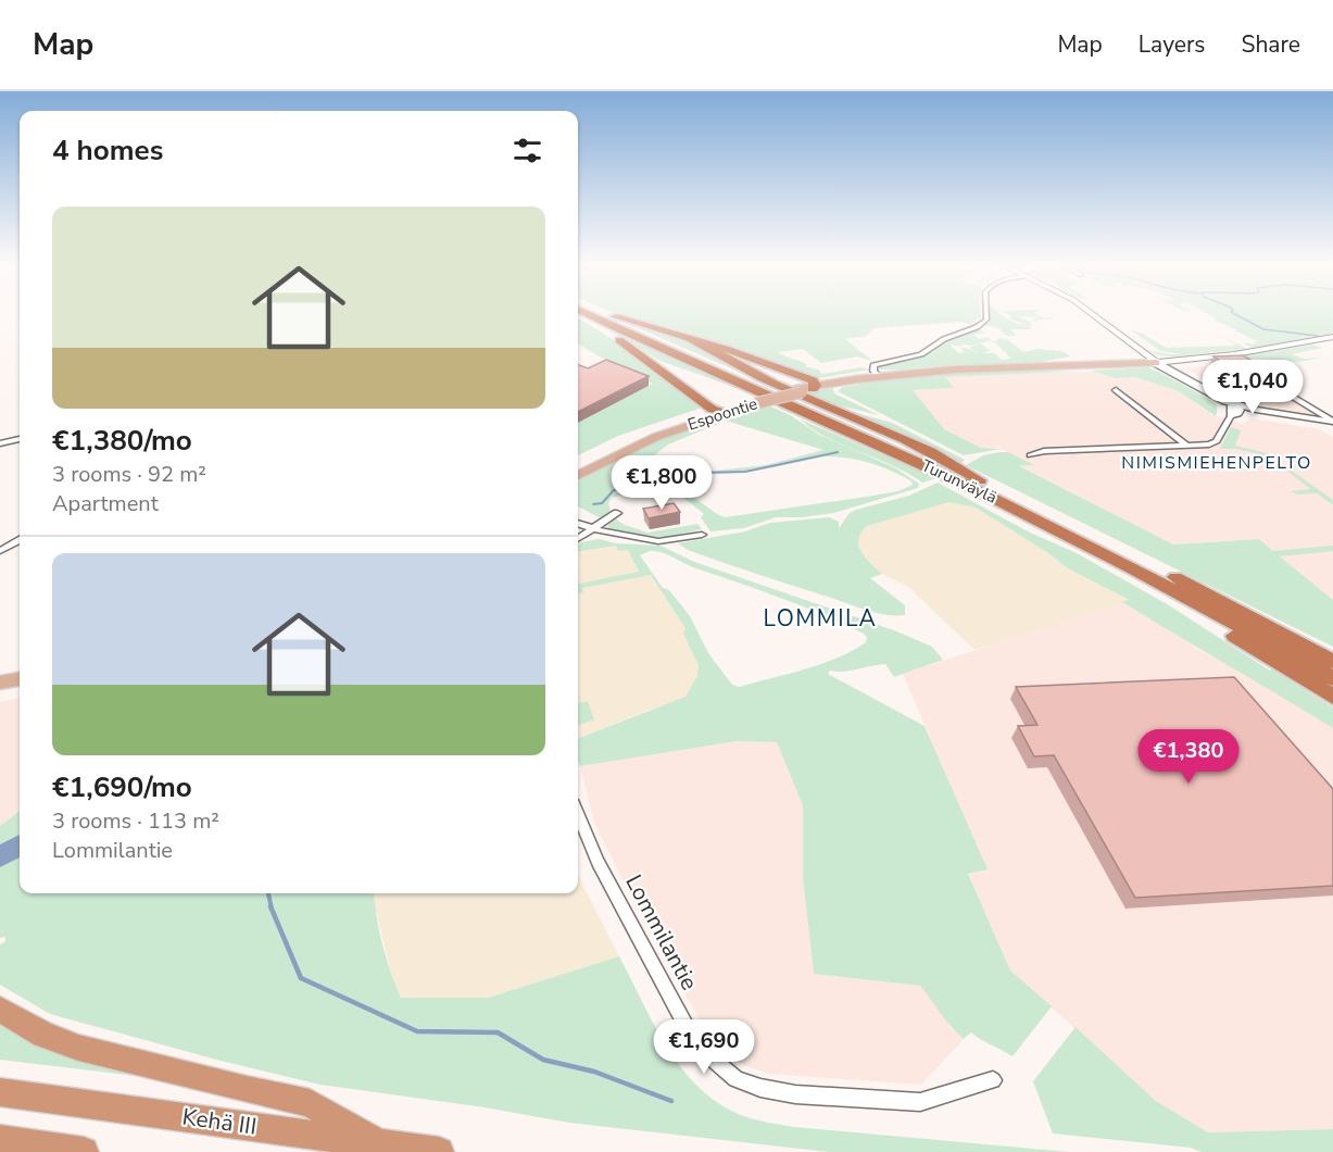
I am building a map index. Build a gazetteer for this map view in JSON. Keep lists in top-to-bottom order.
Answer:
{
  "streets": {
    "highway": ["Turunväylä", "Kehä III"],
    "main road": ["Espoontie"],
    "street": ["Lommilantie"]
  },
  "districts": ["NIMISMIEHENPELTO", "LOMMILA"],
  "page": {
    "header": "Map",
    "nav": ["Map", "Layers", "Share"],
    "heading": "4 homes",
    "list": [
      {
        "name": "€1,380/mo",
        "note": "3 rooms · 92 m² · Apartment"
      },
      {
        "name": "€1,690/mo",
        "note": "3 rooms · 113 m² · Lommilantie"
      }
    ],
    "price": [
      "€1,040",
      "€1,800",
      "€1,380",
      "€1,690"
    ]
  }
}
